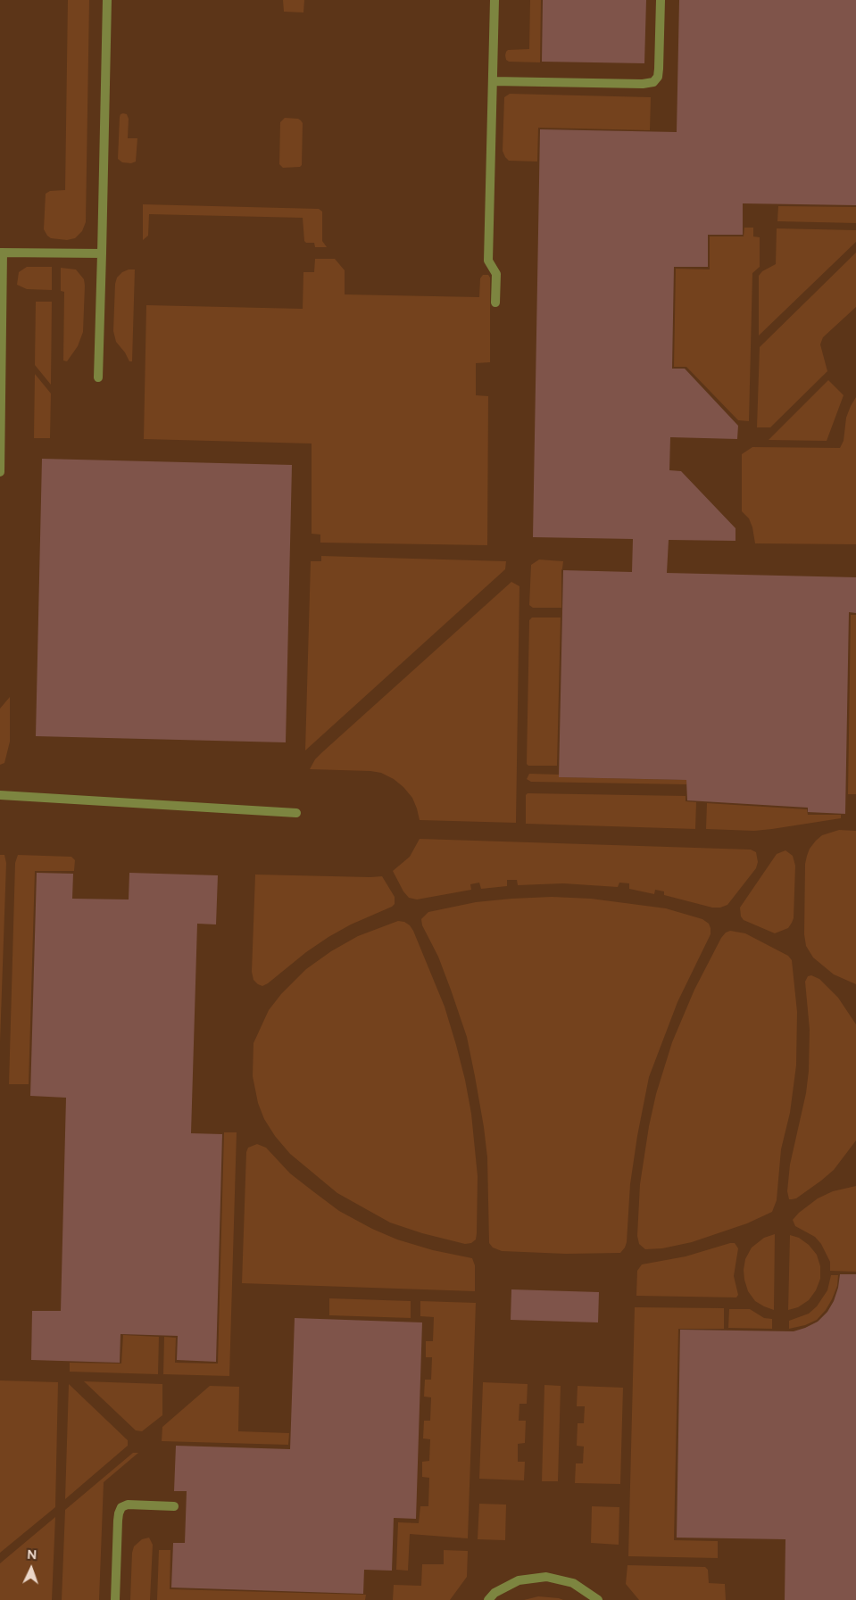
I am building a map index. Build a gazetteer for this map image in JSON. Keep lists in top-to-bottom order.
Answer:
{
  "north": "top"
}
